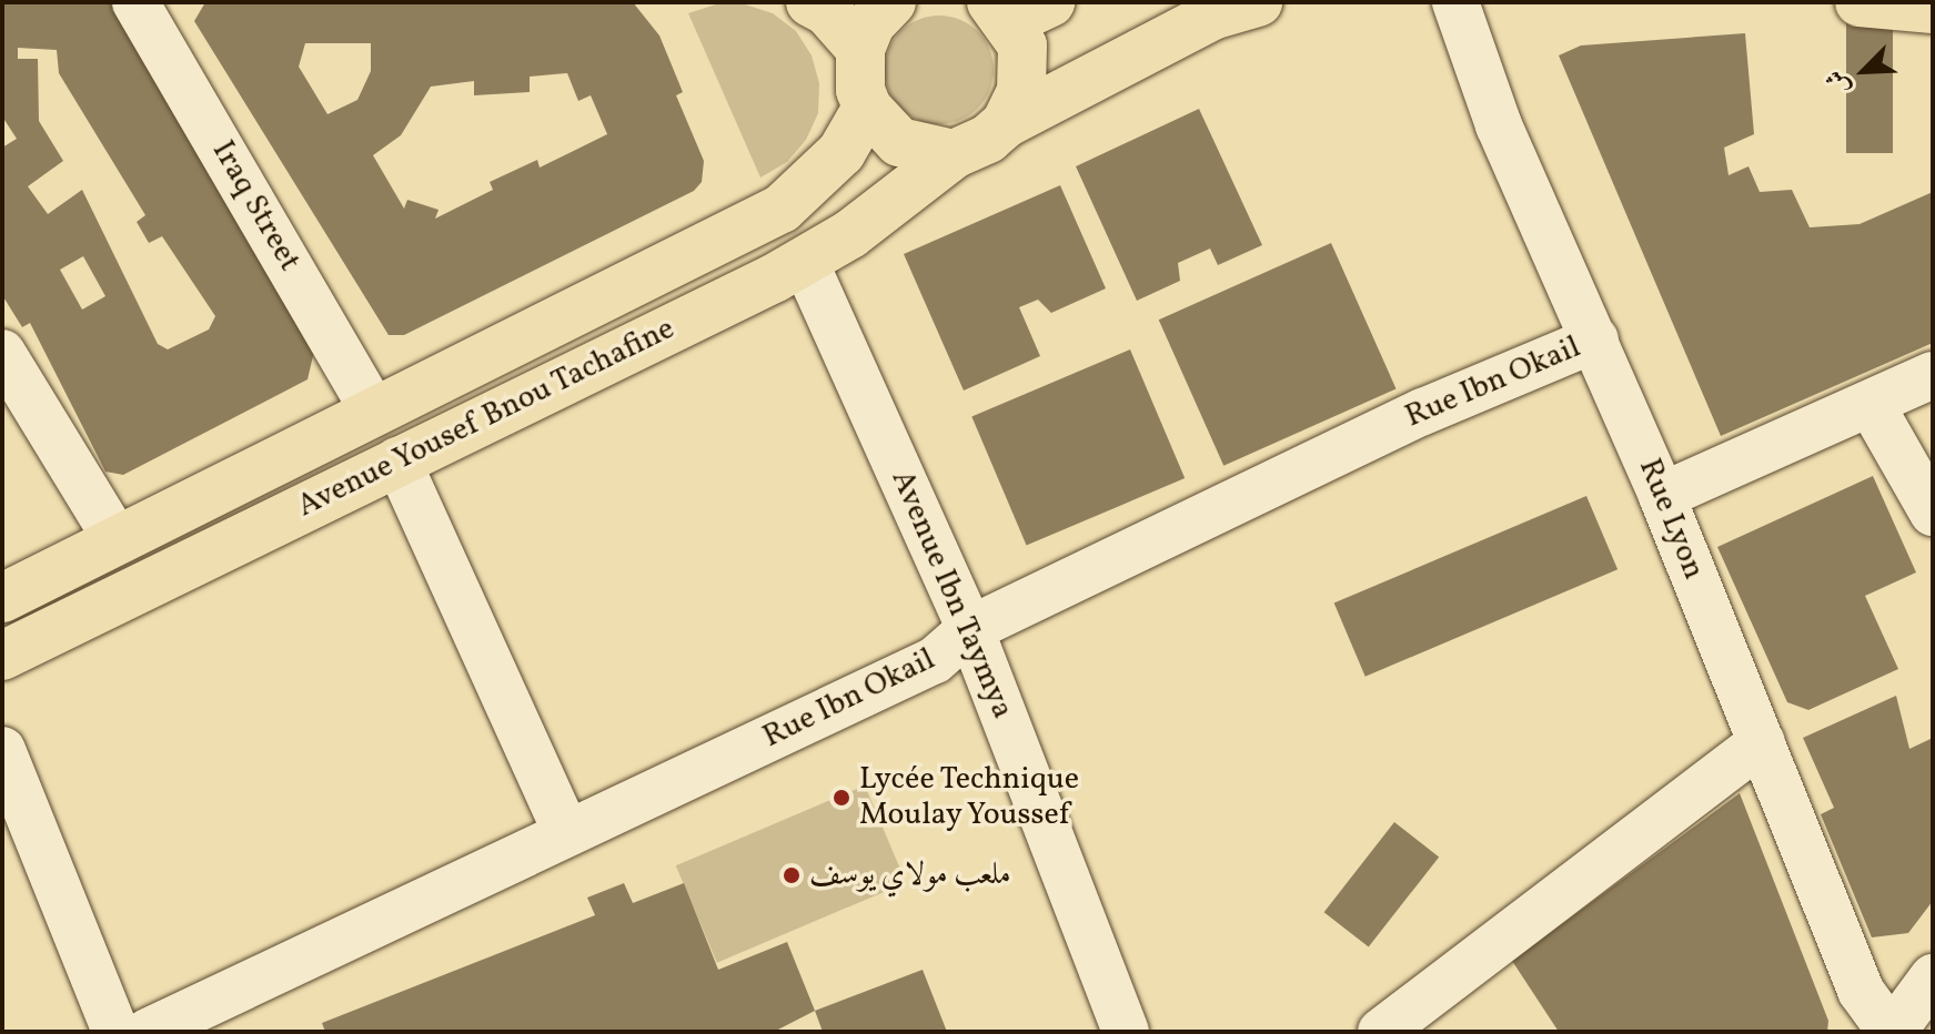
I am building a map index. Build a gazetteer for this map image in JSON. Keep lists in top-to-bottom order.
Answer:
{
  "streets": {
    "main road": ["Avenue Yousef Bnou Tachafine"],
    "street": [
      "Iraq Street",
      "Rue Ibn Okail",
      "Rue Lyon",
      "Avenue Ibn Taymya"
    ]
  },
  "crossings": [
    ["Iraq Street", "Avenue Yousef Bnou Tachafine"],
    ["Rue Ibn Okail", "Rue Lyon"],
    ["Rue Ibn Okail", "Avenue Ibn Taymya"],
    ["Avenue Yousef Bnou Tachafine", "Avenue Ibn Taymya"]
  ],
  "places": ["Lycée Technique Moulay Youssef", "ملعب مولاي يوسف"],
  "north": "bottom left"
}
